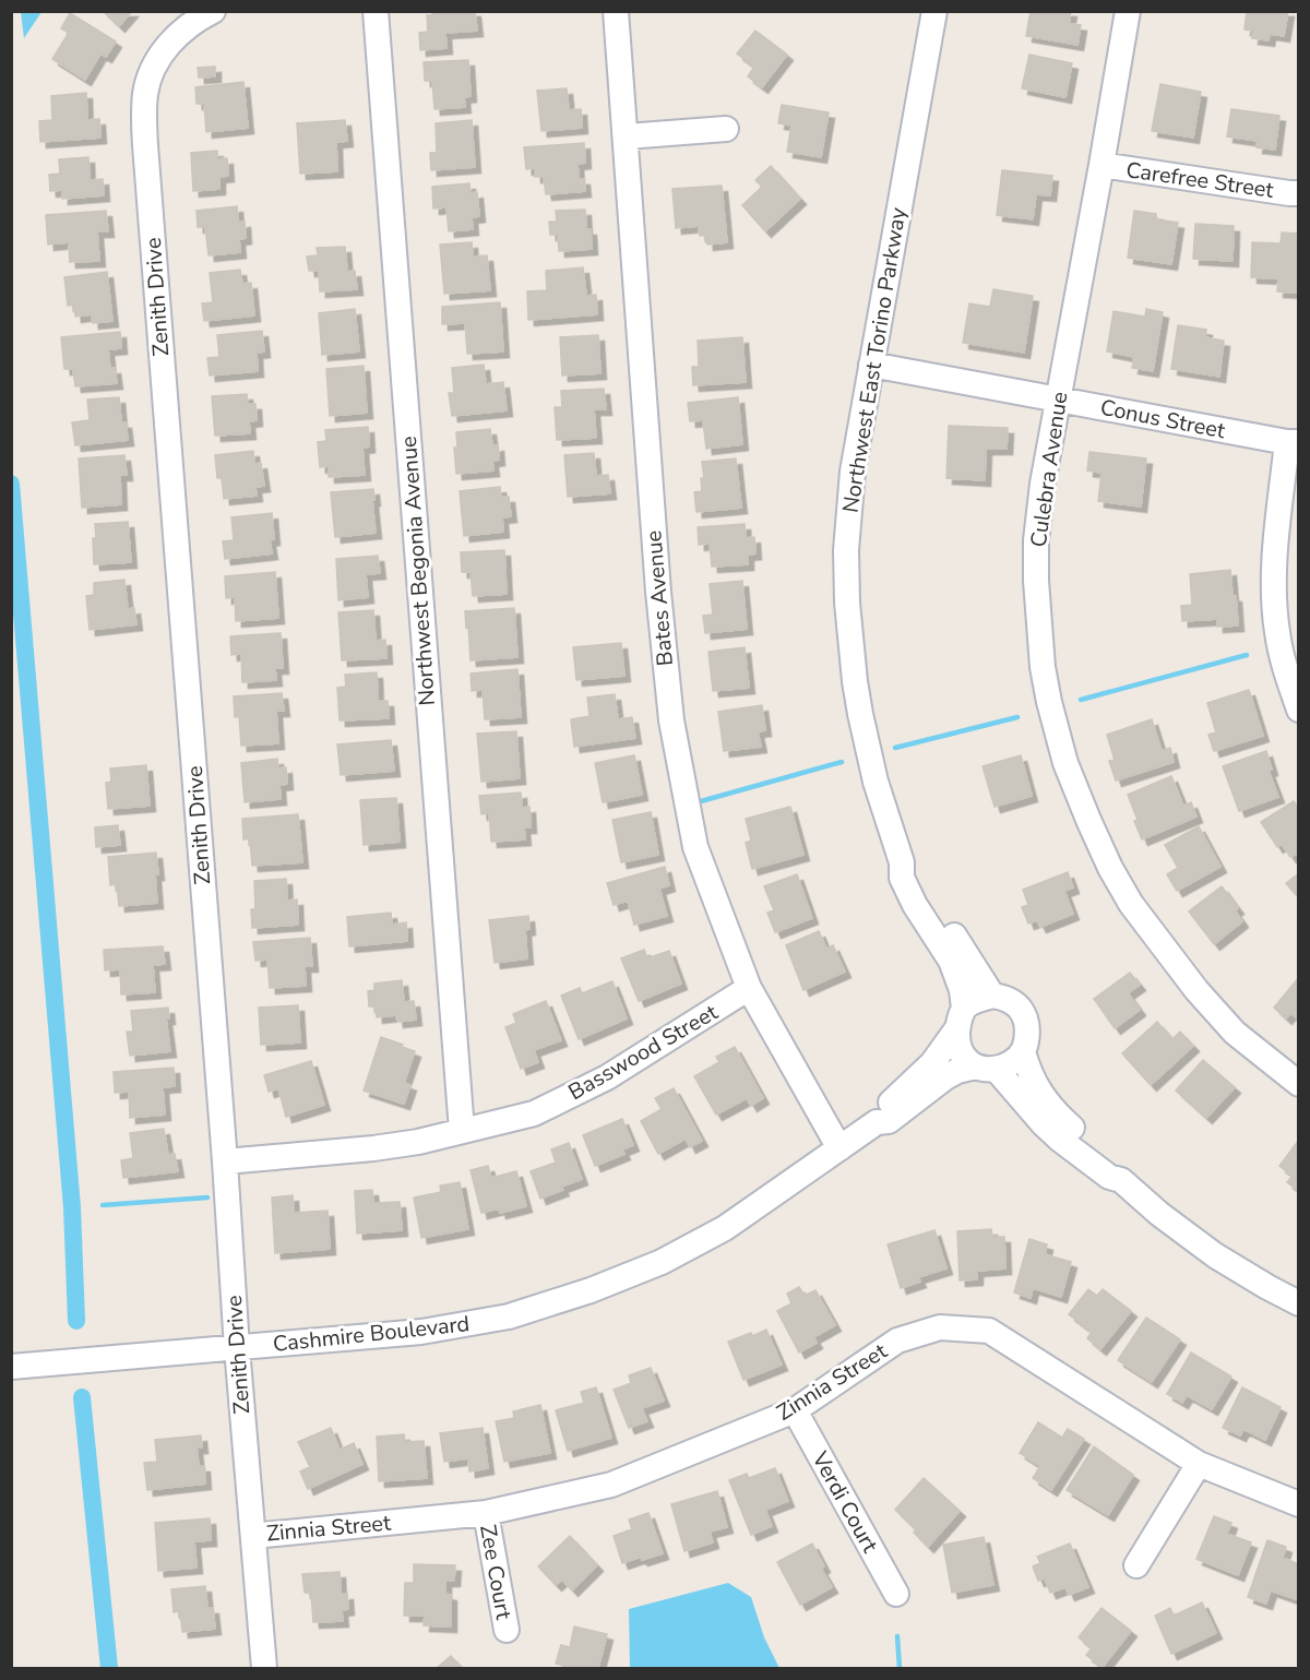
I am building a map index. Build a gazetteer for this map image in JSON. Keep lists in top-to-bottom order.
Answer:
{
  "streets": {
    "street": [
      "Carefree Street",
      "Zenith Drive",
      "Northwest East Torino Parkway",
      "Conus Street",
      "Culebra Avenue",
      "Northwest Begonia Avenue",
      "Bates Avenue",
      "Basswood Street",
      "Cashmire Boulevard",
      "Zinnia Street",
      "Verdi Court",
      "Zee Court"
    ]
  },
  "crossings": [
    ["Carefree Street", "Culebra Avenue"],
    ["Zenith Drive", "Basswood Street"],
    ["Zenith Drive", "Cashmire Boulevard"],
    ["Zenith Drive", "Zinnia Street"],
    ["Northwest East Torino Parkway", "Conus Street"],
    ["Northwest East Torino Parkway", "Cashmire Boulevard"],
    ["Conus Street", "Culebra Avenue"],
    ["Northwest Begonia Avenue", "Basswood Street"],
    ["Bates Avenue", "Basswood Street"],
    ["Bates Avenue", "Cashmire Boulevard"],
    ["Zinnia Street", "Verdi Court"],
    ["Zinnia Street", "Zee Court"]
  ]
}
